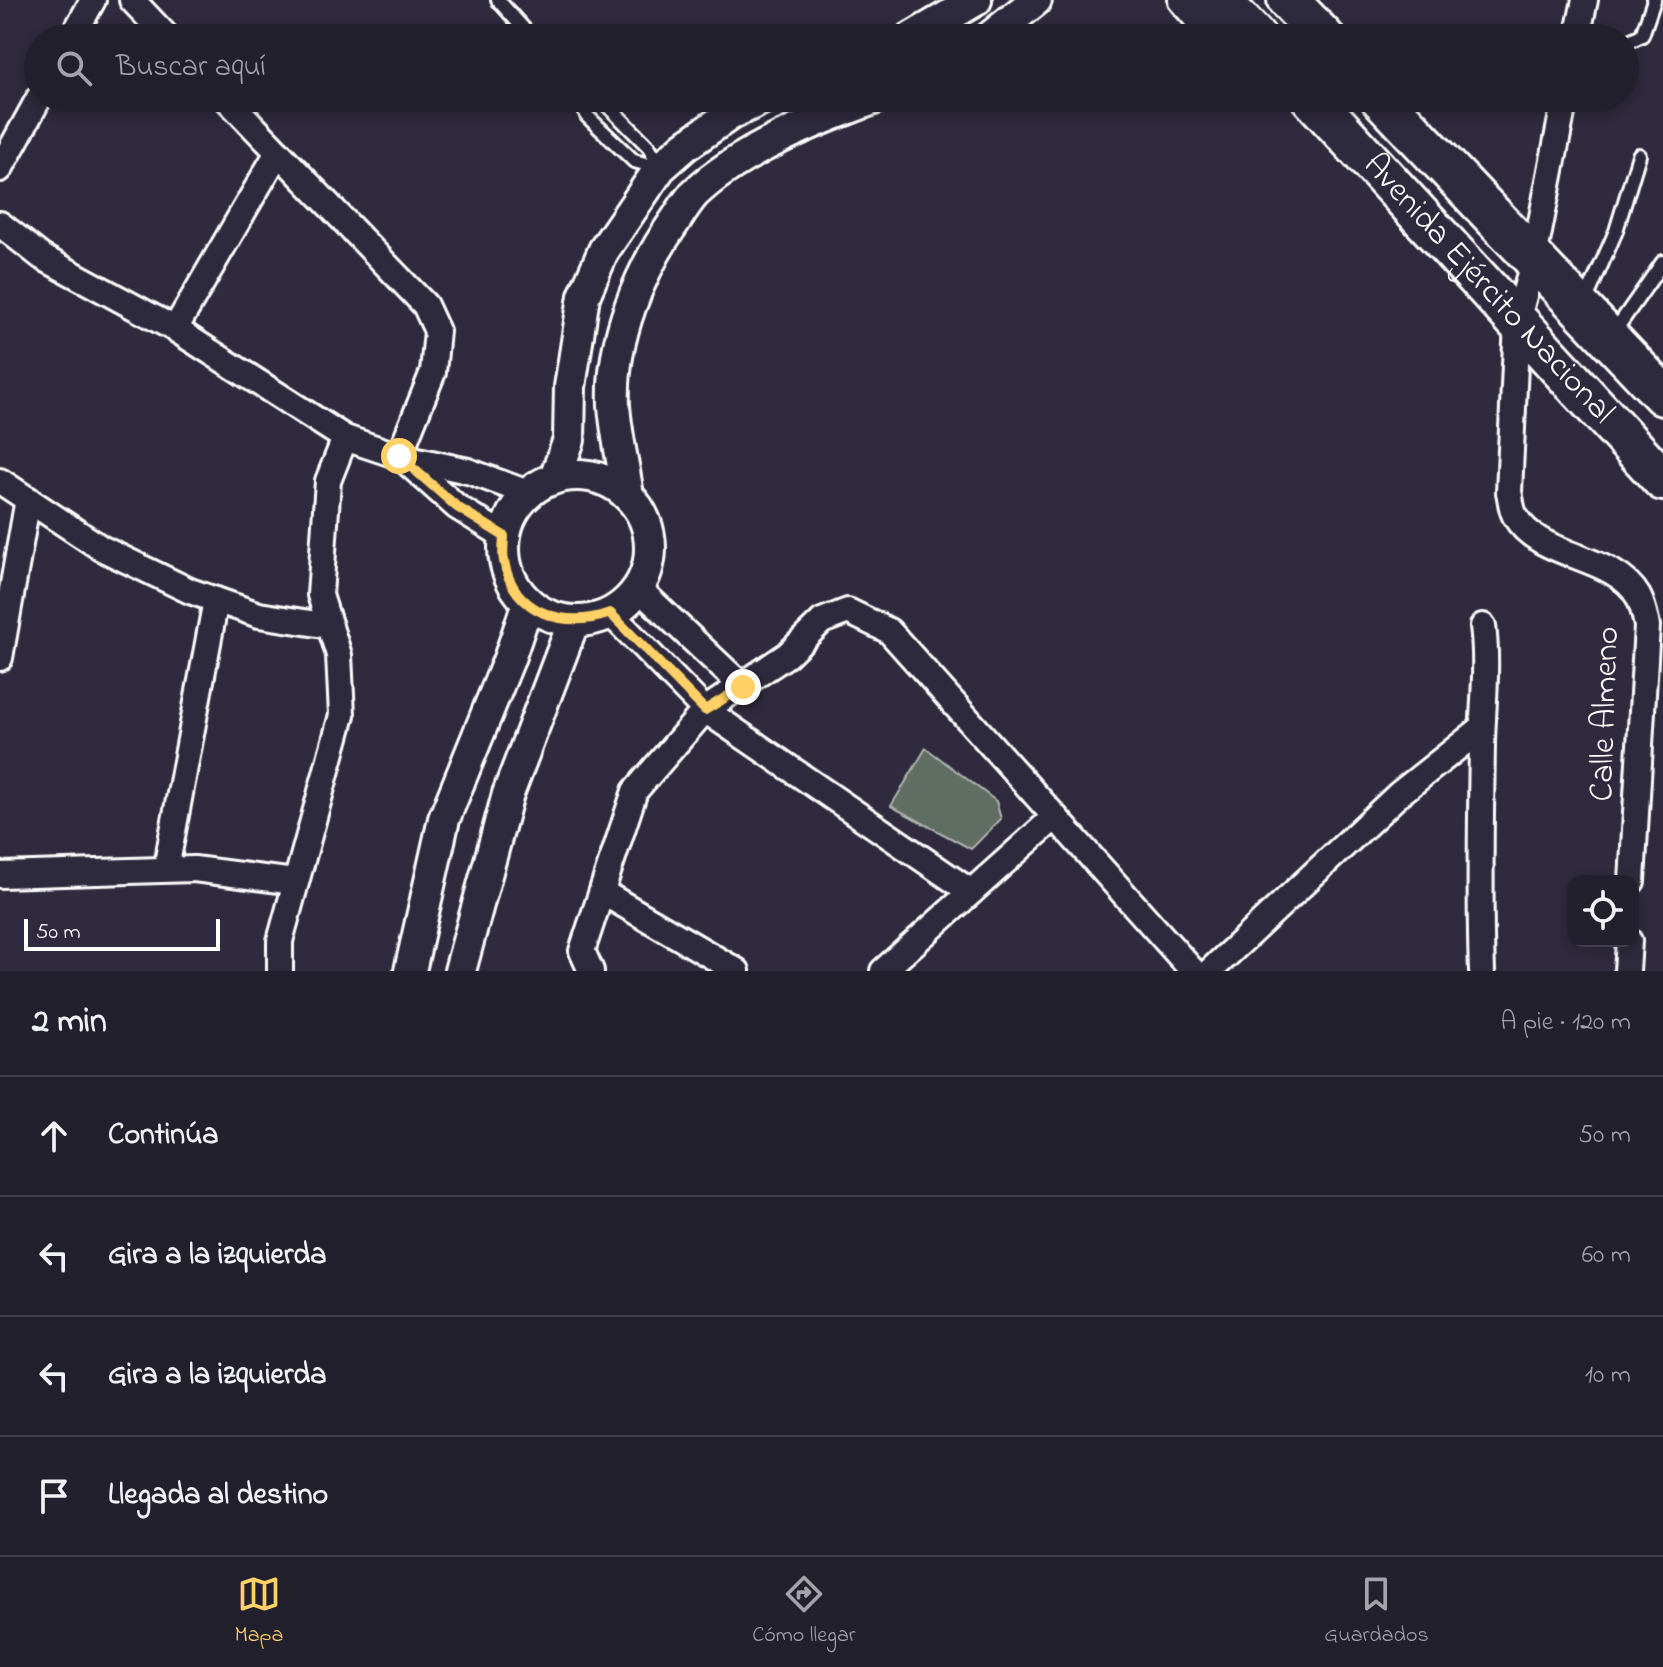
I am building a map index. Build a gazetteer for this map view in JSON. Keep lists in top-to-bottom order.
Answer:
{
  "streets": {
    "main road": ["Avenida Ejército Nacional"],
    "street": ["Calle Almeno"]
  },
  "crossings": [
    ["Avenida Ejército Nacional", "Calle Almeno"]
  ],
  "scale_bar": "50 m",
  "page": {
    "search": "Buscar aquí",
    "scale": "50 m",
    "heading": ["2 min", "A pie · 120 m"],
    "list": [
      ["Continúa", "50 m"],
      ["Gira a la izquierda", "60 m"],
      ["Gira a la izquierda", "10 m"],
      "Llegada al destino"
    ],
    "nav": ["Mapa", "Cómo llegar", "Guardados"]
  }
}
